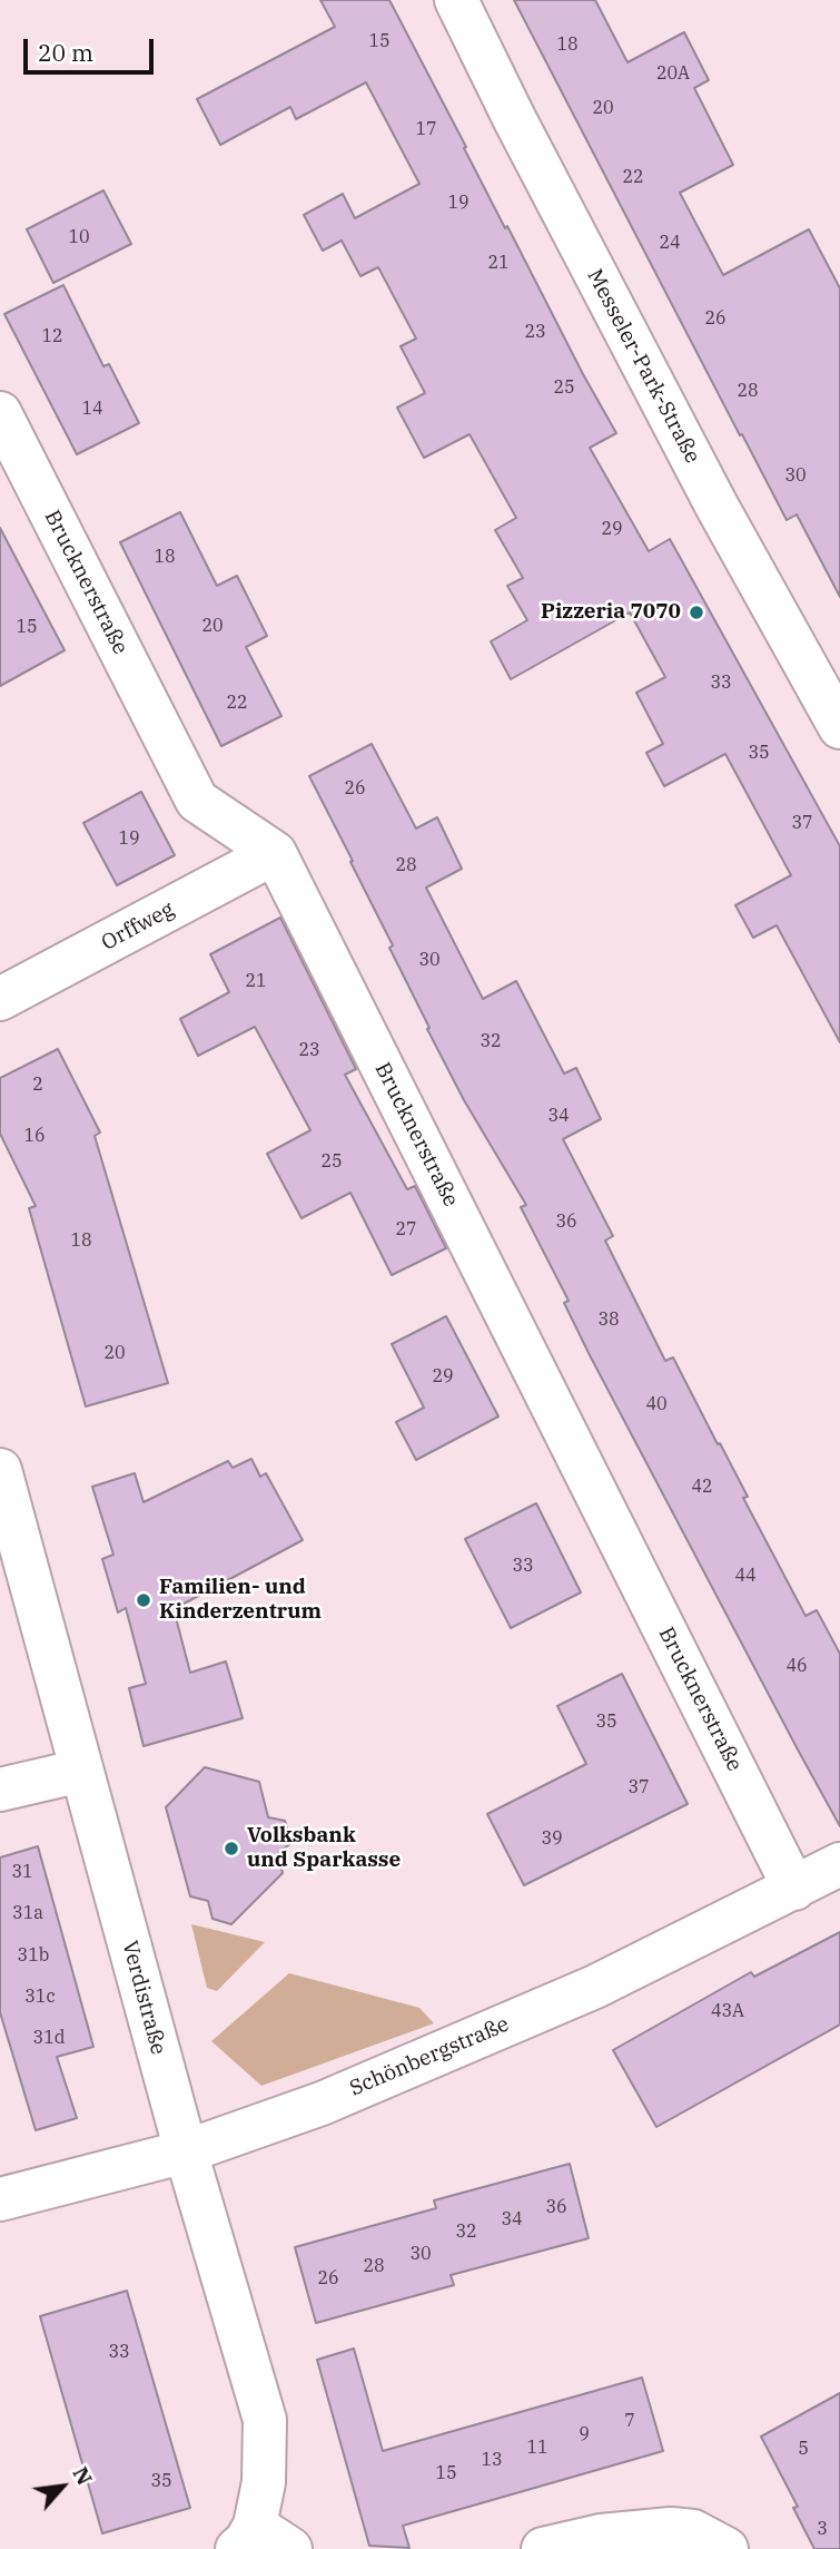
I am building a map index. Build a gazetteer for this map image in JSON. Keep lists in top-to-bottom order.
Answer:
{
  "streets": {
    "street": [
      "Messeler-Park-Straße",
      "Brucknerstraße",
      "Orffweg",
      "Verdistraße",
      "Schönbergstraße"
    ]
  },
  "crossings": [
    ["Brucknerstraße", "Orffweg"],
    ["Brucknerstraße", "Schönbergstraße"],
    ["Verdistraße", "Schönbergstraße"]
  ],
  "places": ["Pizzeria 7070", "Familien- und Kinderzentrum", "Volksbank und Sparkasse"],
  "house_numbers": [
    "15",
    "18",
    "20A",
    "20",
    "17",
    "22",
    "19",
    "10",
    "24",
    "21",
    "26",
    "23",
    "12",
    "25",
    "28",
    "14",
    "30",
    "29",
    "18",
    "20",
    "15",
    "33",
    "22",
    "35",
    "26",
    "37",
    "19",
    "28",
    "30",
    "21",
    "32",
    "23",
    "2",
    "34",
    "16",
    "25",
    "36",
    "27",
    "18",
    "38",
    "20",
    "29",
    "40",
    "42",
    "33",
    "44",
    "46",
    "35",
    "37",
    "39",
    "31",
    "31a",
    "31b",
    "31c",
    "43A",
    "31d",
    "36",
    "34",
    "32",
    "30",
    "28",
    "26",
    "33",
    "7",
    "9",
    "11",
    "5",
    "13",
    "15",
    "35",
    "3"
  ],
  "scale_bar": "20 m",
  "north": "top right"
}
